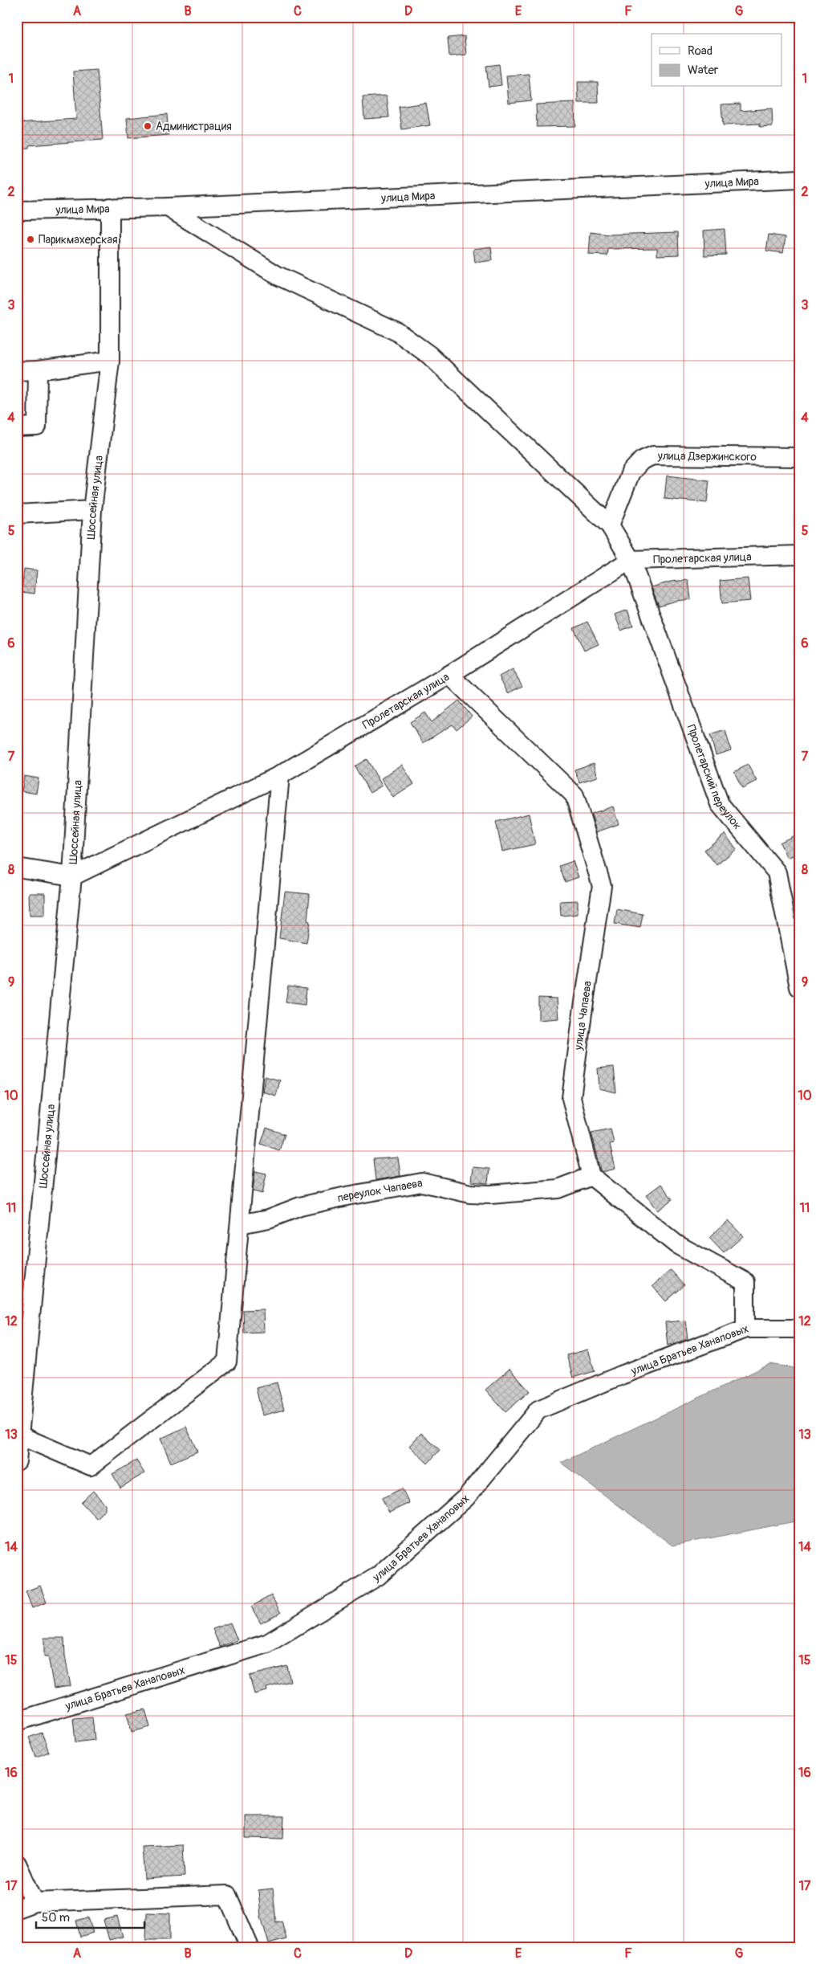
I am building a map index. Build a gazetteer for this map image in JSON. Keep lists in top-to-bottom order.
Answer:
{
  "streets": {
    "street": [
      "улица Мира",
      "улица Дзержинского",
      "Шоссейная улица",
      "Пролетарская улица",
      "Пролетарский переулок",
      "улица Чапаева",
      "переулок Чапаева",
      "улица Братьев Ханаповых"
    ]
  },
  "crossings": [
    ["улица Мира", "Шоссейная улица"],
    ["улица Мира", "Пролетарский переулок"],
    ["улица Дзержинского", "Пролетарский переулок"],
    ["Шоссейная улица", "Пролетарская улица"],
    ["Пролетарская улица", "Пролетарский переулок"],
    ["Пролетарская улица", "улица Чапаева"],
    ["улица Чапаева", "переулок Чапаева"]
  ],
  "places": ["Администрация", "Парикмахерская"],
  "legend": ["Road", "Water"],
  "scale_bar": "50 m",
  "grid": {
    "columns": [
      "A",
      "B",
      "C",
      "D",
      "E",
      "F",
      "G"
    ],
    "rows": [
      "1",
      "2",
      "3",
      "4",
      "5",
      "6",
      "7",
      "8",
      "9",
      "10",
      "11",
      "12",
      "13",
      "14",
      "15",
      "16",
      "17"
    ]
  }
}
